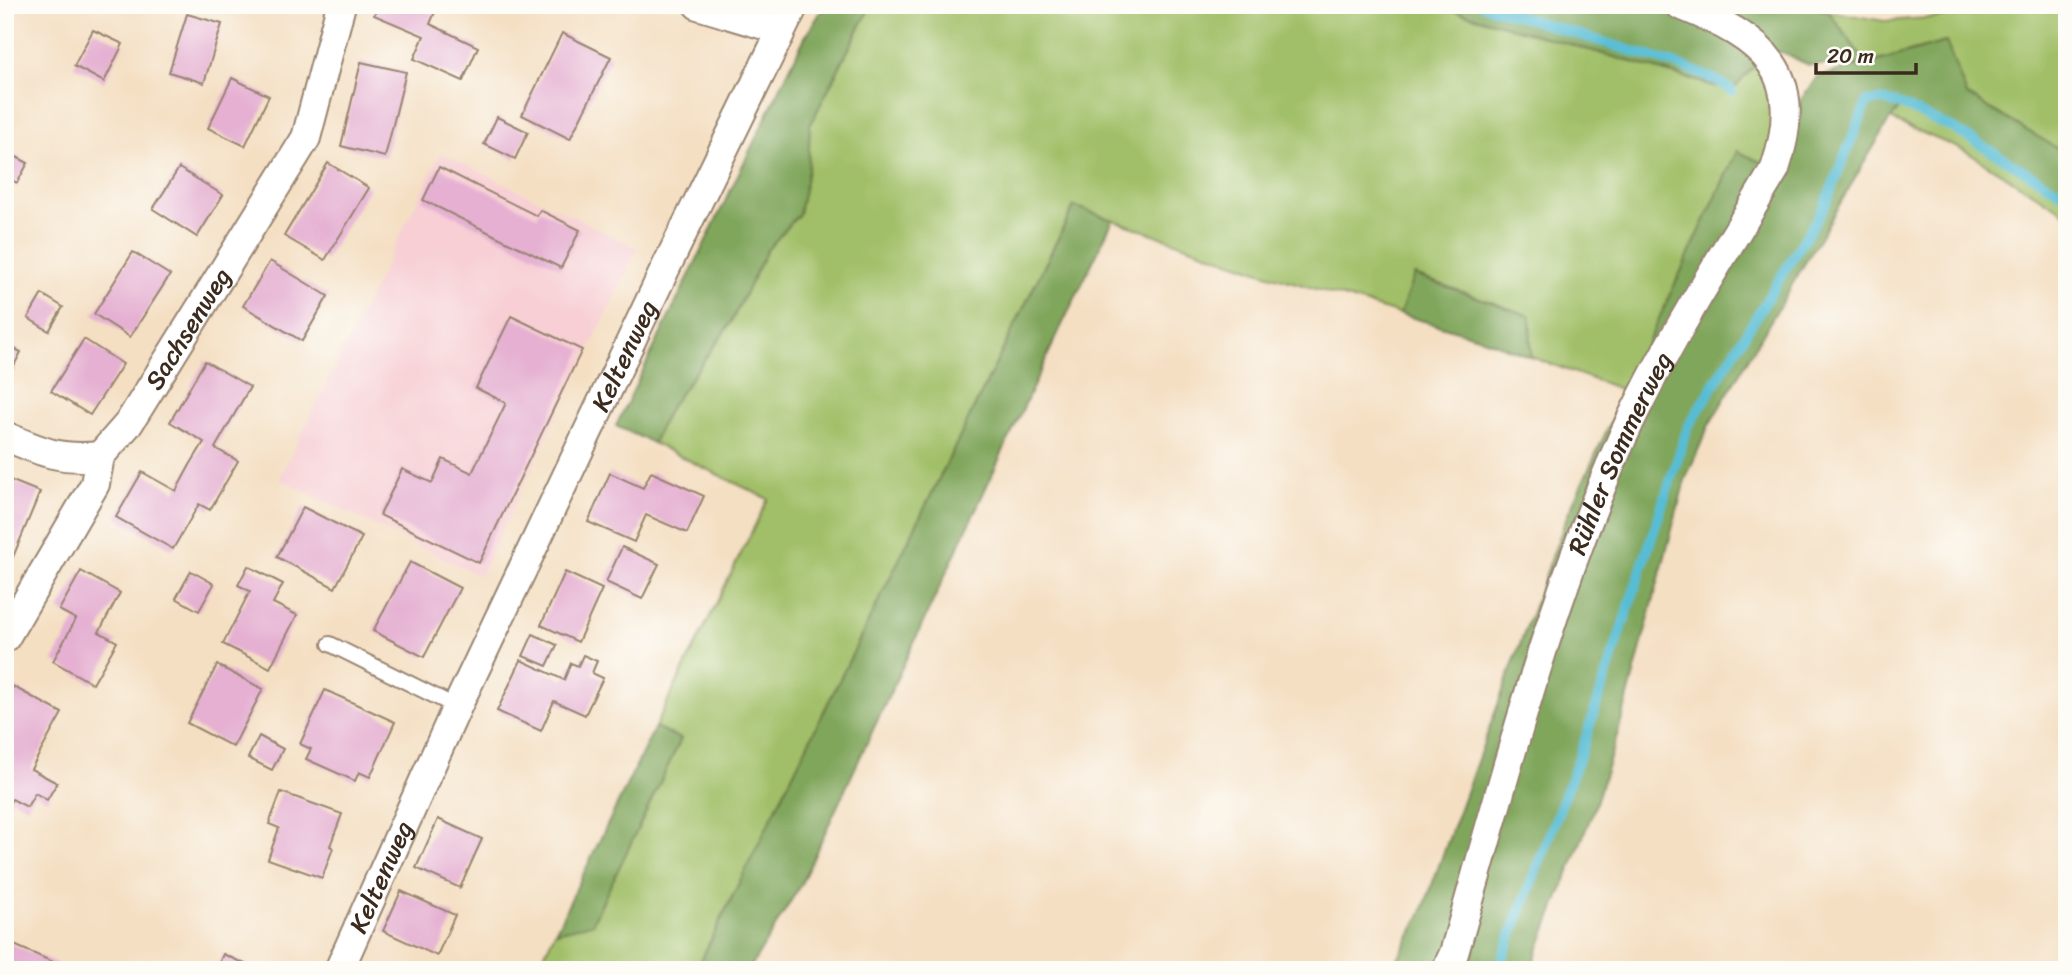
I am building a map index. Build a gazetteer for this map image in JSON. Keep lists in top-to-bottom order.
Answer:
{
  "streets": {
    "street": ["Sachsenweg", "Keltenweg", "Rühler Sommerweg"]
  },
  "scale_bar": "20 m"
}
